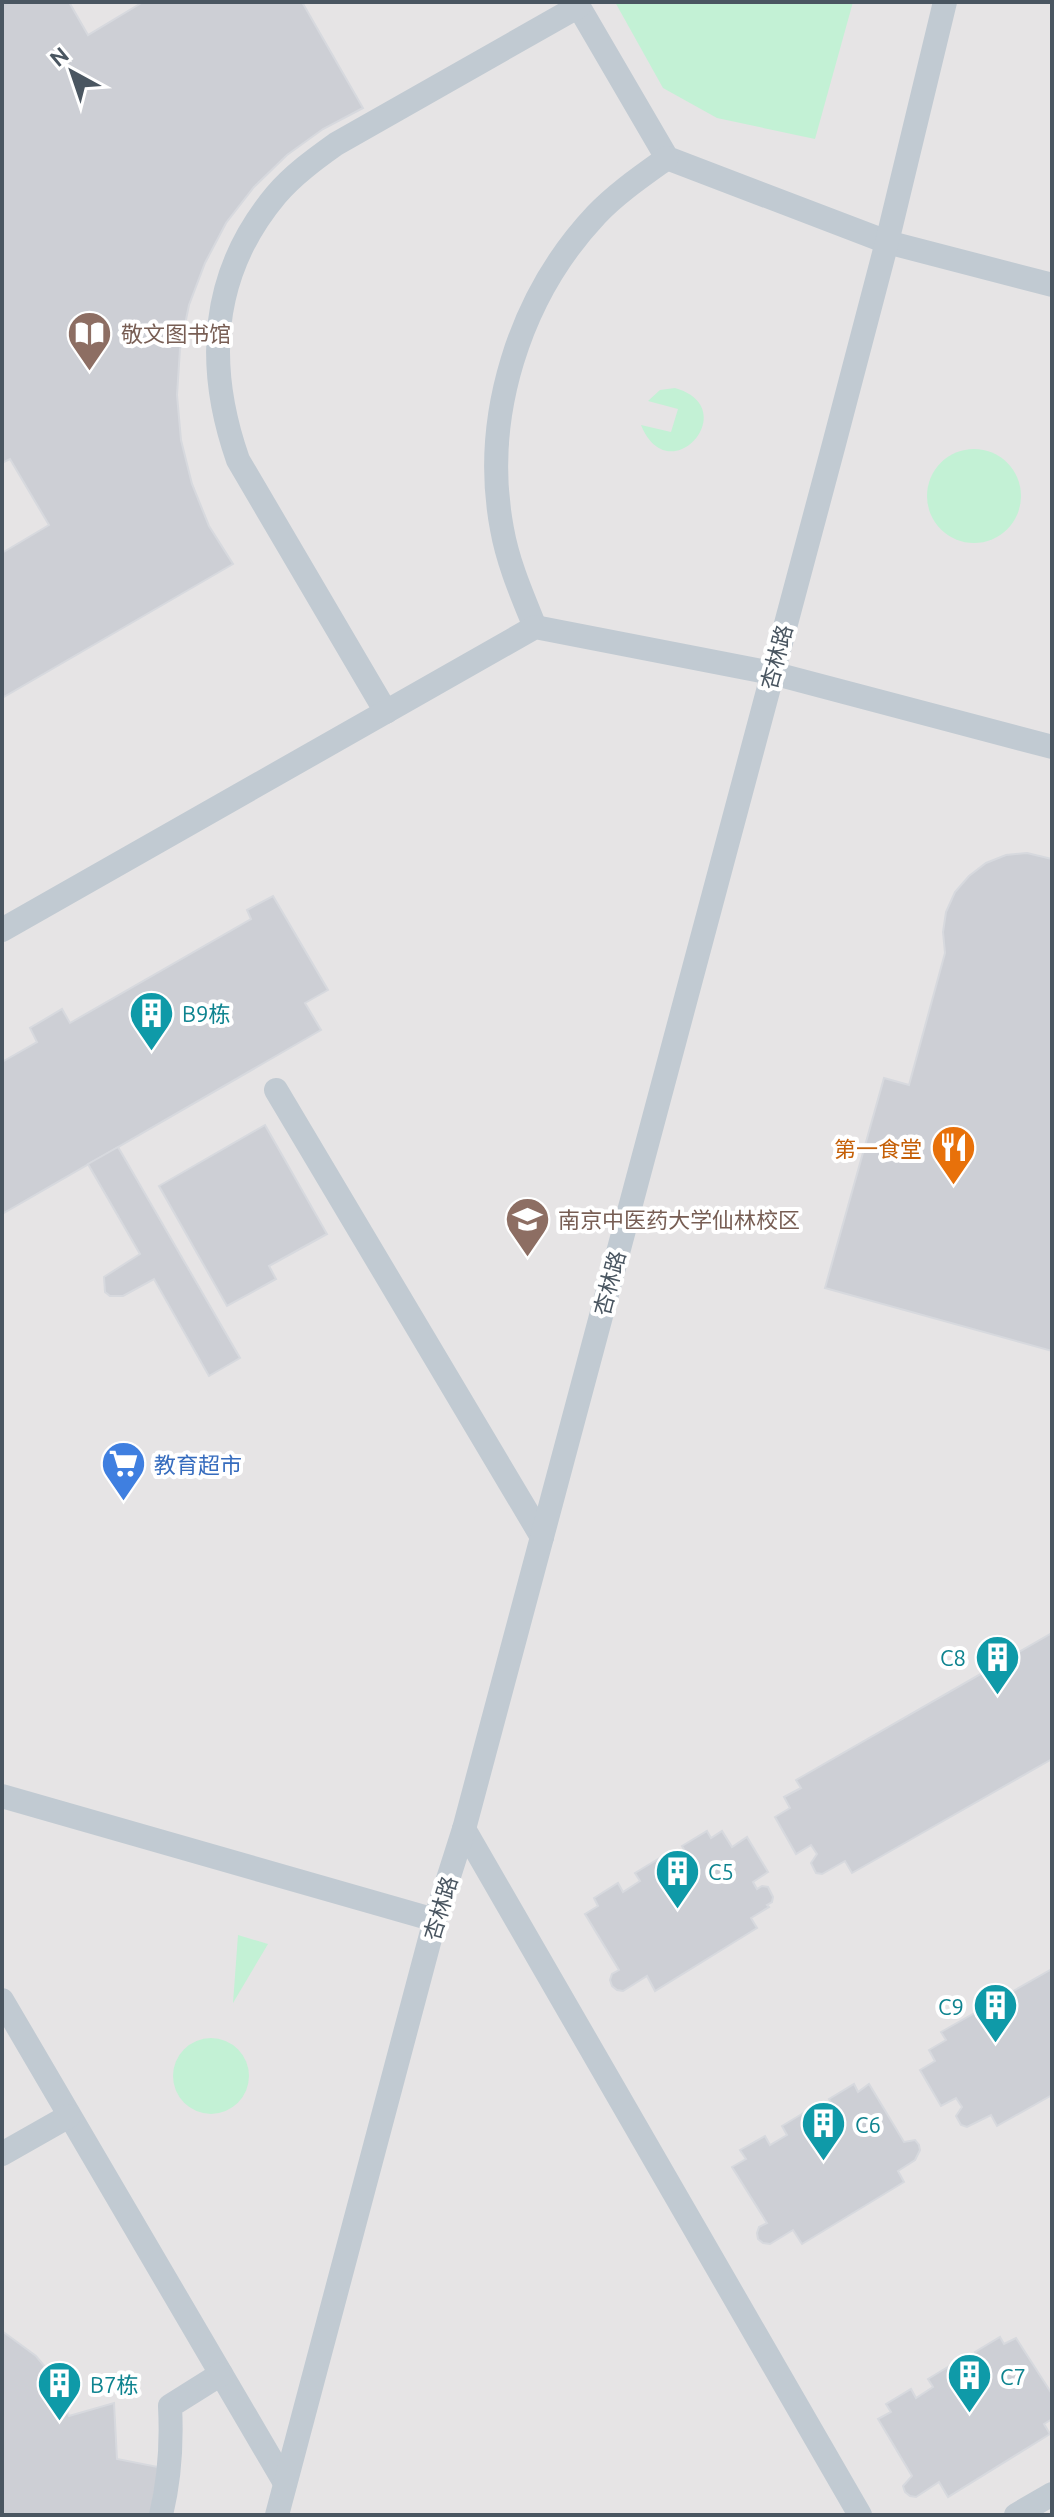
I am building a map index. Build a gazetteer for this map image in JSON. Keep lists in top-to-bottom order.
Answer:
{
  "streets": {
    "lane": ["杏林路"]
  },
  "places": {
    "library": ["敬文图书馆"],
    "building": [
      "B9栋",
      "C8",
      "C5",
      "C9",
      "C6",
      "C7",
      "B7栋"
    ],
    "restaurant": ["第一食堂"],
    "school or university": ["南京中医药大学仙林校区"],
    "supermarket": ["教育超市"]
  },
  "north": "top left"
}
